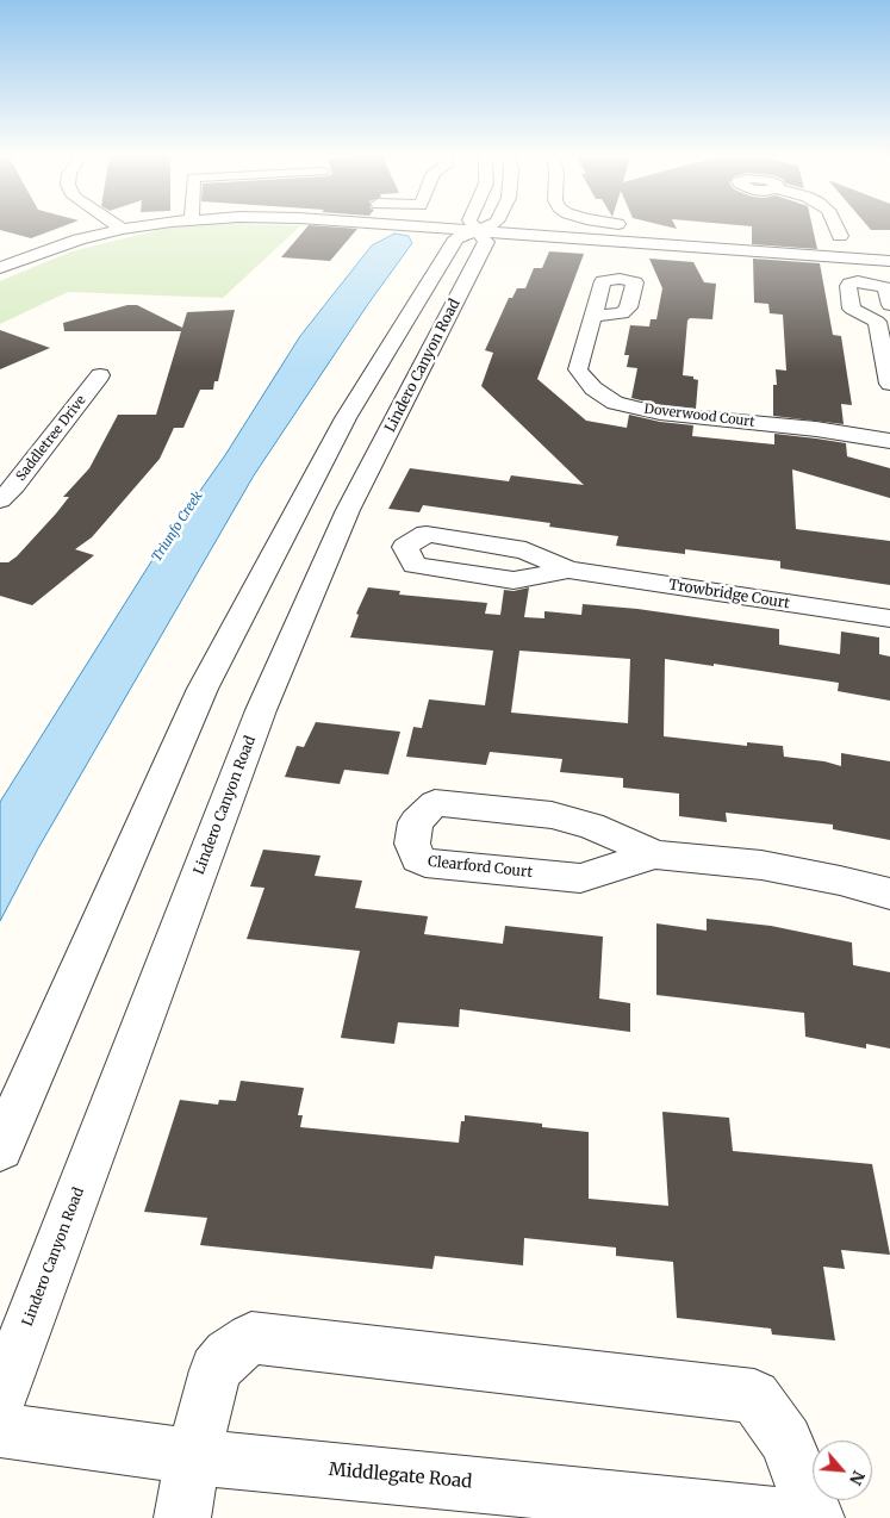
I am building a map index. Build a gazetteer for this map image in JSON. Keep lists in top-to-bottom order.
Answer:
{
  "streets": {
    "street": [
      "Lindero Canyon Road",
      "Doverwood Court",
      "Saddletree Drive",
      "Trowbridge Court",
      "Clearford Court",
      "Middlegate Road"
    ]
  },
  "water": ["Triunfo Creek"],
  "north": "bottom right"
}
